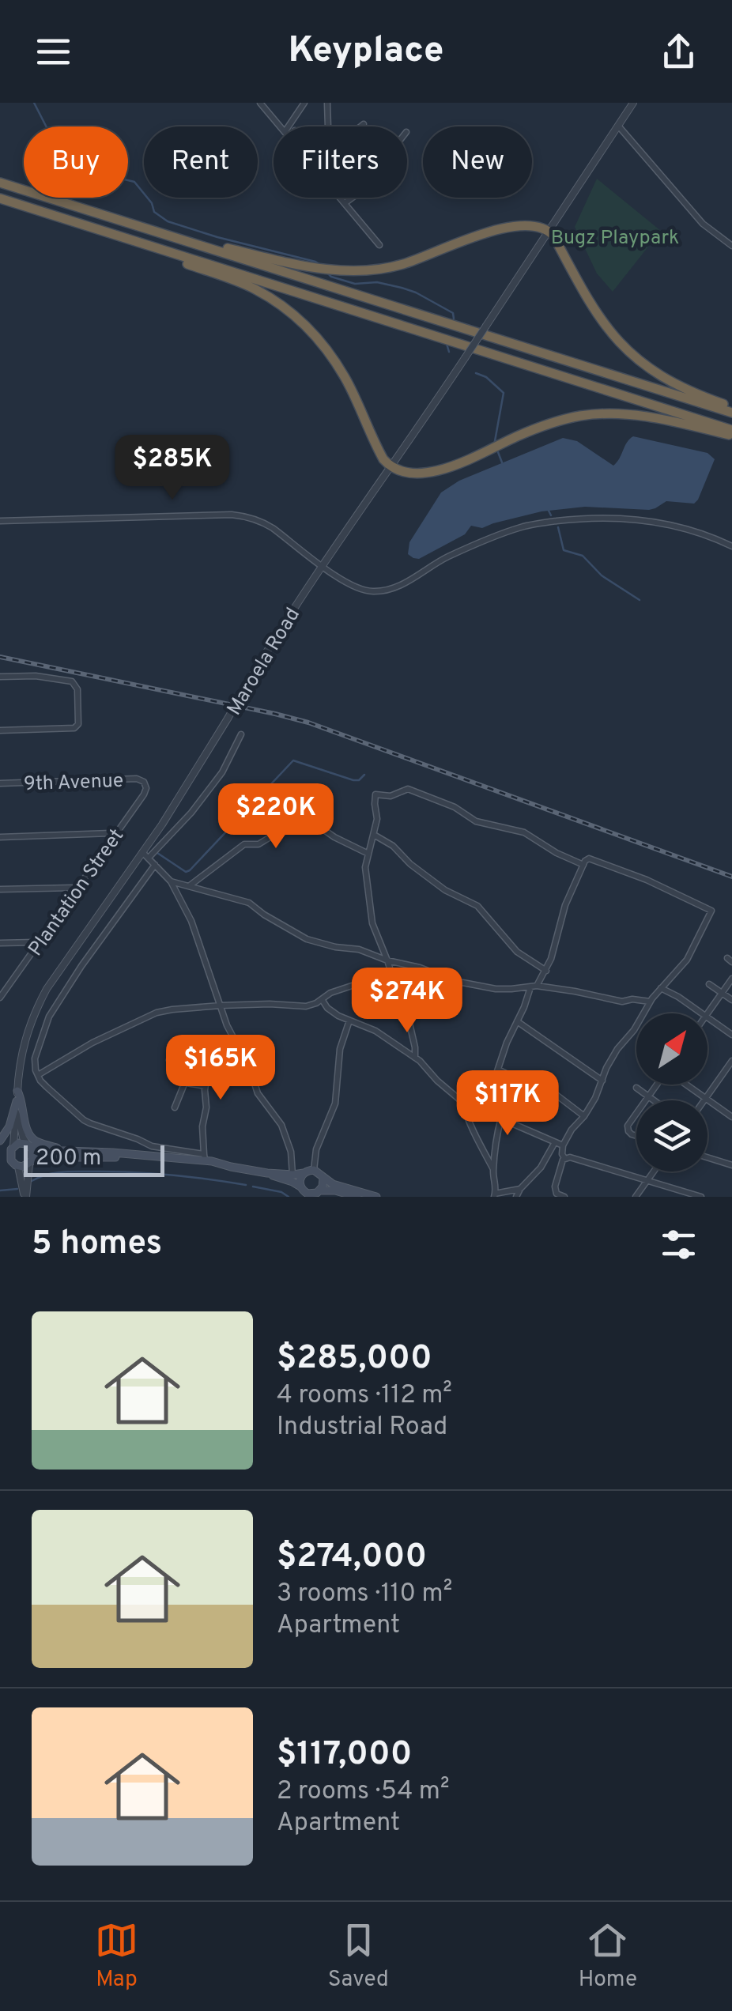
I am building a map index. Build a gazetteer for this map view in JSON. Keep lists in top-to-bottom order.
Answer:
{
  "streets": {
    "street": ["Maroela Road", "9th Avenue", "Plantation Street"]
  },
  "crossings": [
    ["9th Avenue", "Plantation Street"]
  ],
  "parks": ["Bugz Playpark"],
  "scale_bar": "200 m",
  "north": "top right",
  "page": {
    "header": "Keyplace",
    "chip": [
      "Buy",
      "Rent",
      "Filters",
      "New"
    ],
    "price": [
      "$285K",
      "$220K",
      "$274K",
      "$165K",
      "$117K"
    ],
    "scale": "200 m",
    "heading": "5 homes",
    "list": [
      {
        "name": "$285,000",
        "note": "4 rooms · 112 m² · Industrial Road"
      },
      {
        "name": "$274,000",
        "note": "3 rooms · 110 m² · Apartment"
      },
      {
        "name": "$117,000",
        "note": "2 rooms · 54 m² · Apartment"
      }
    ],
    "tabs": ["Map", "Saved", "Home"]
  }
}
